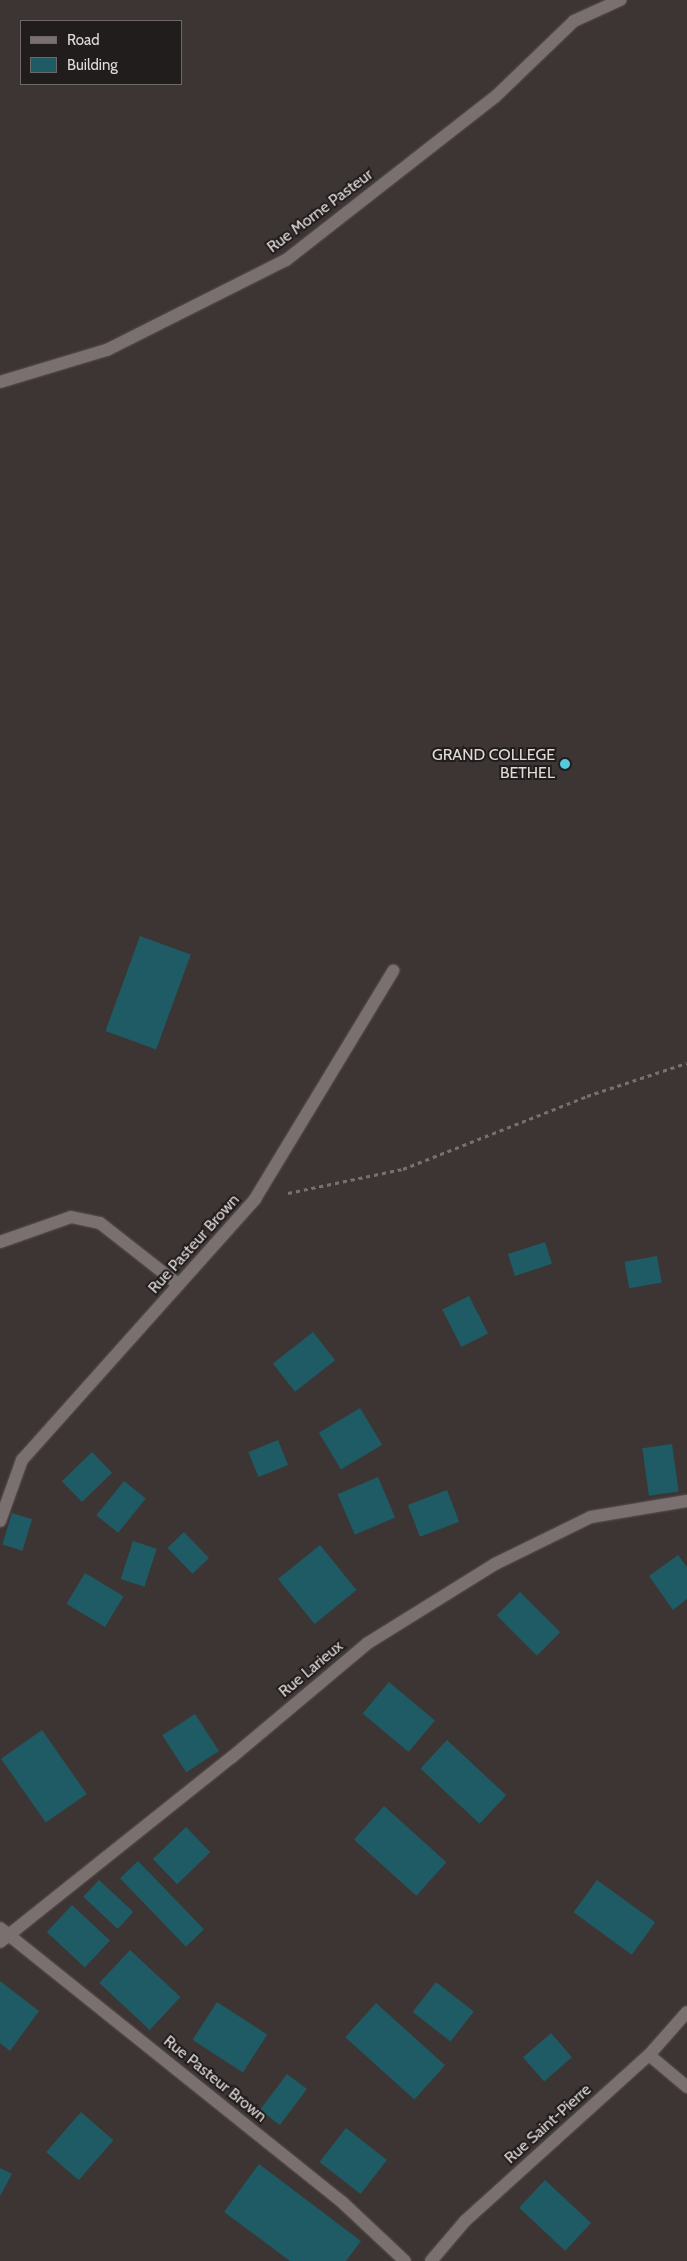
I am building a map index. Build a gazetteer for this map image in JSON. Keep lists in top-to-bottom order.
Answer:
{
  "streets": {
    "street": [
      "Rue Morne Pasteur",
      "Rue Pasteur Brown",
      "Rue Larieux",
      "Rue Saint-Pierre"
    ]
  },
  "crossings": [
    ["Rue Pasteur Brown", "Rue Larieux"]
  ],
  "places": ["GRAND COLLEGE BETHEL"],
  "legend": ["Road", "Building"]
}
